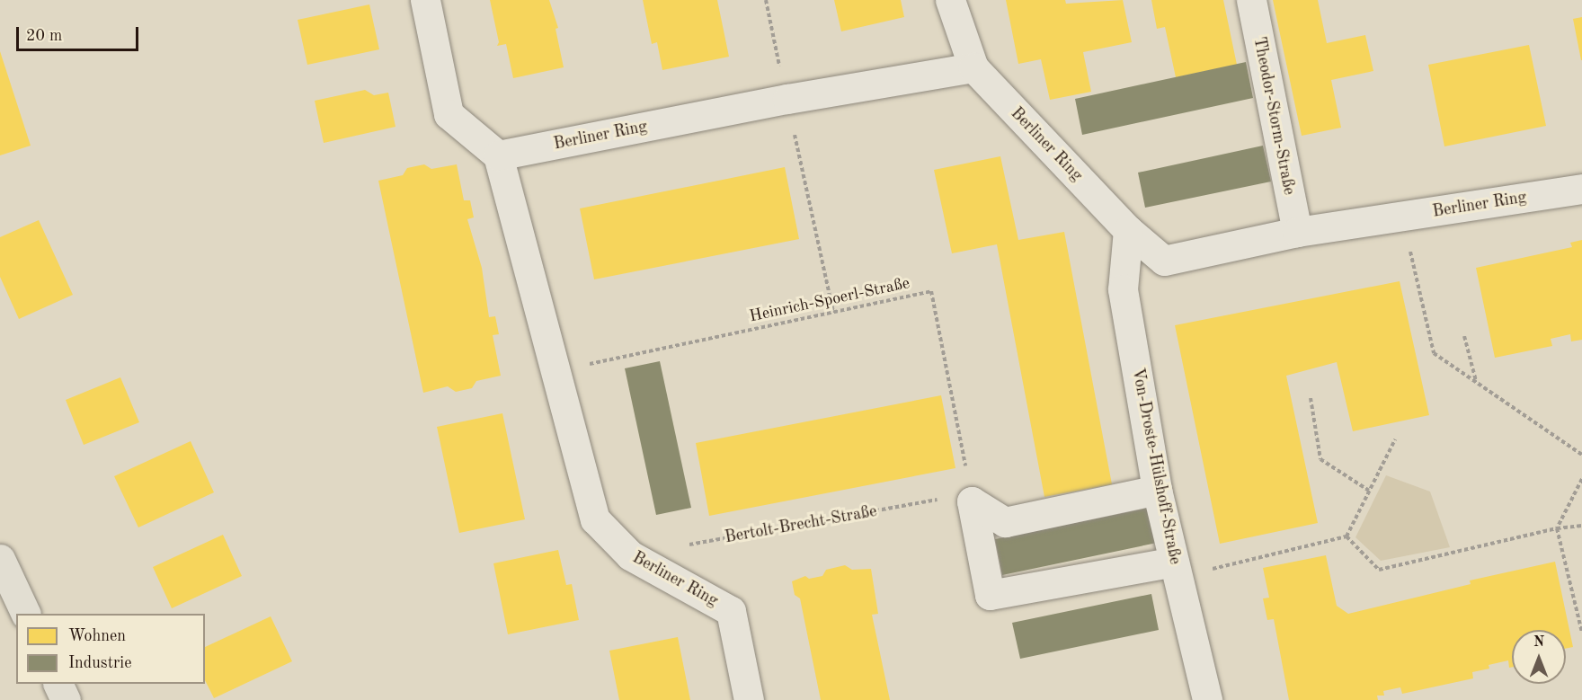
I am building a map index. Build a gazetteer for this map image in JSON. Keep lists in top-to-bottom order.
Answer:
{
  "streets": {
    "street": ["Theodor-Storm-Straße", "Berliner Ring", "Von-Droste-Hülshoff-Straße"],
    "path": ["Heinrich-Spoerl-Straße", "Bertolt-Brecht-Straße"]
  },
  "crossings": [
    ["Theodor-Storm-Straße", "Berliner Ring"],
    ["Berliner Ring", "Heinrich-Spoerl-Straße"],
    ["Berliner Ring", "Von-Droste-Hülshoff-Straße"],
    ["Berliner Ring", "Bertolt-Brecht-Straße"],
    ["Heinrich-Spoerl-Straße", "Bertolt-Brecht-Straße"]
  ],
  "legend": ["Wohnen", "Industrie"],
  "scale_bar": "20 m",
  "north": "top"
}
